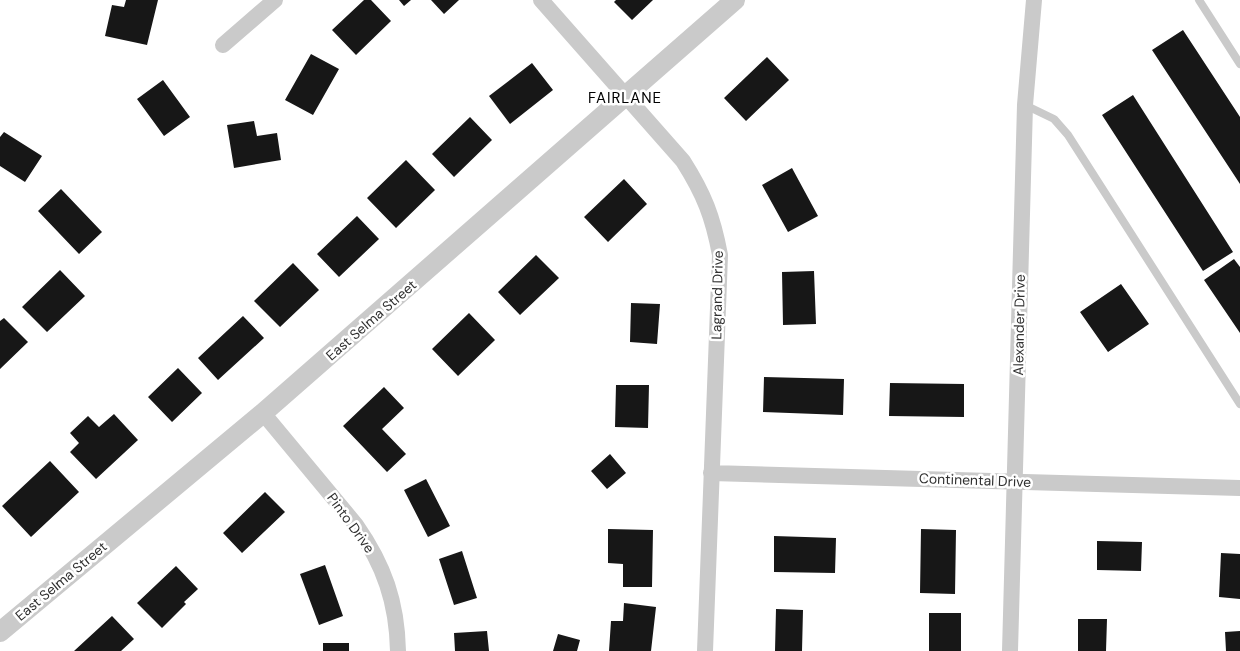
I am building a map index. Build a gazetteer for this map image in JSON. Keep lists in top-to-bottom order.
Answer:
{
  "streets": {
    "street": [
      "Lagrand Drive",
      "East Selma Street",
      "Alexander Drive",
      "Continental Drive",
      "Pinto Drive"
    ]
  },
  "crossings": [
    ["Lagrand Drive", "East Selma Street"],
    ["Lagrand Drive", "Continental Drive"],
    ["East Selma Street", "Pinto Drive"],
    ["Alexander Drive", "Continental Drive"]
  ],
  "districts": ["FAIRLANE"]
}
